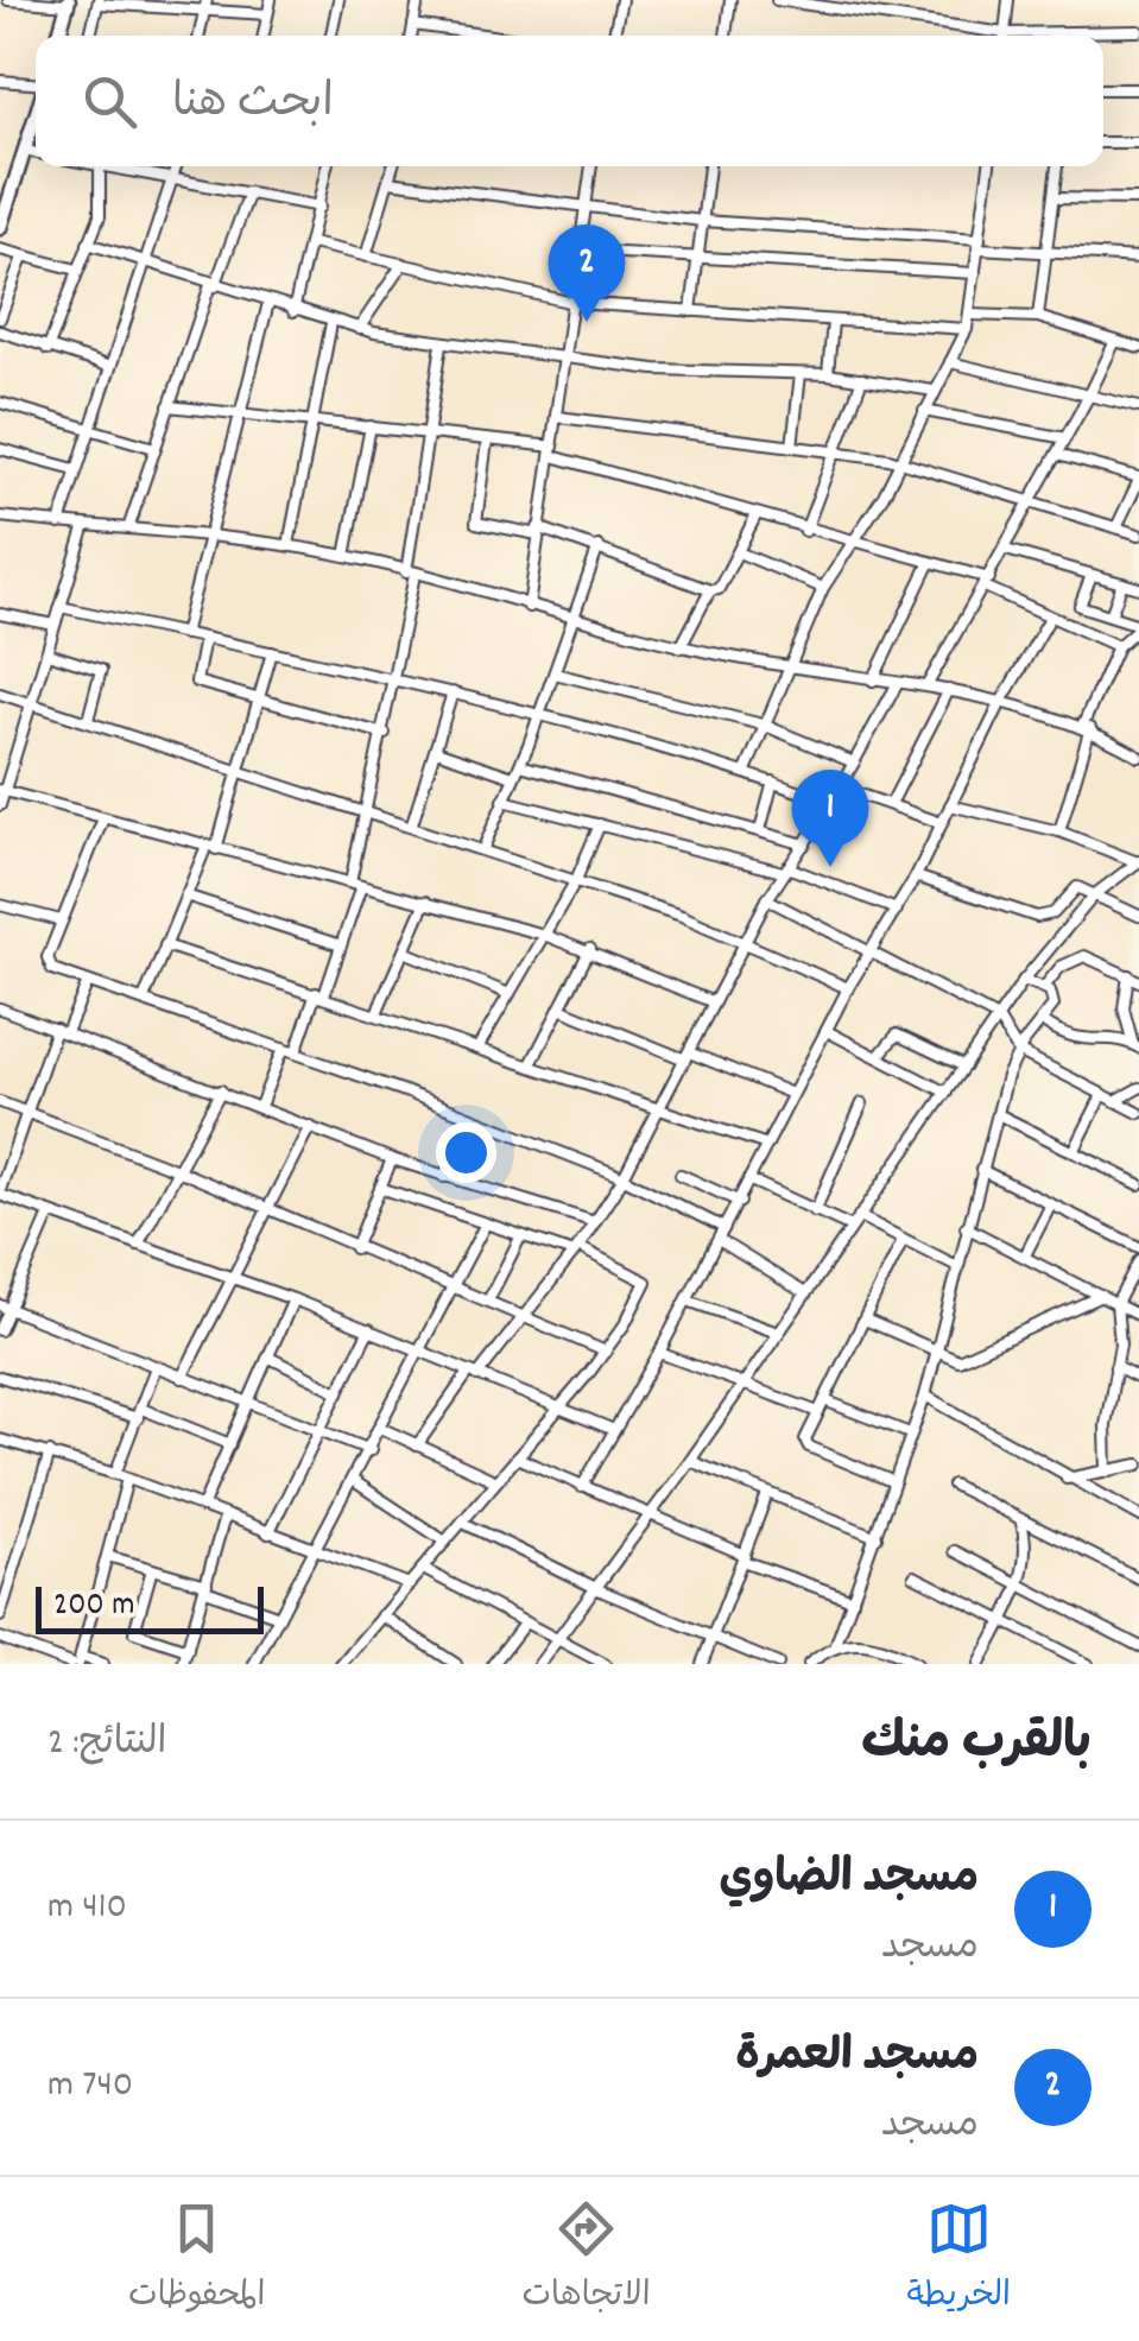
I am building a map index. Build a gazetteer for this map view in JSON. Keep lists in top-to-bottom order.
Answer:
{
  "scale_bar": "200 m",
  "page": {
    "search": "ابحث هنا",
    "pins": ["2", "1"],
    "scale": "200 m",
    "heading": ["بالقرب منك", "النتائج: 2"],
    "list": [
      {
        "mark": "1",
        "name": "مسجد الضاوي",
        "note": "مسجد",
        "value": "410 m"
      },
      {
        "mark": "2",
        "name": "مسجد العمرة",
        "note": "مسجد",
        "value": "740 m"
      }
    ],
    "nav": ["الخريطة", "الاتجاهات", "المحفوظات"]
  }
}
